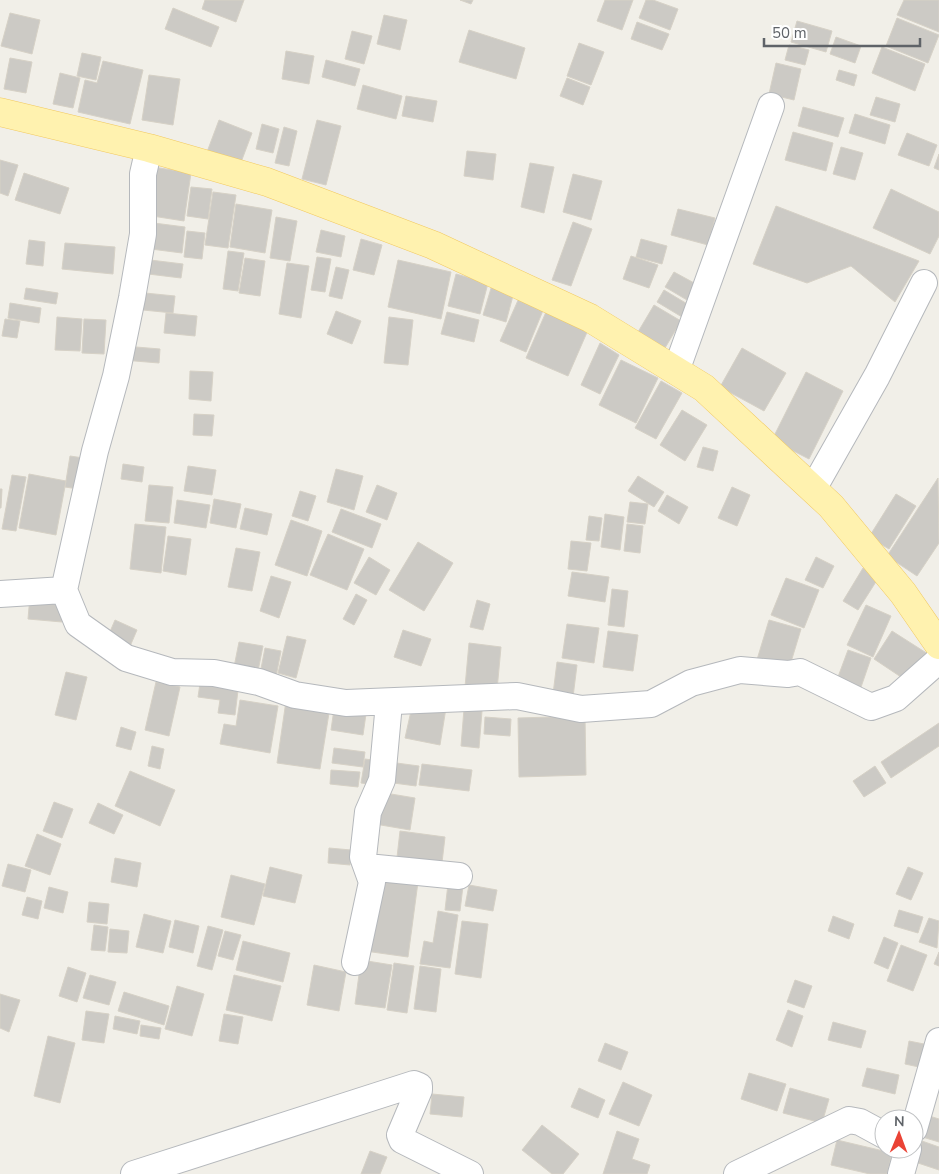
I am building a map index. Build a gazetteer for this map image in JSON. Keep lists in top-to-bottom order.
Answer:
{
  "scale_bar": "50 m",
  "north": "top"
}
